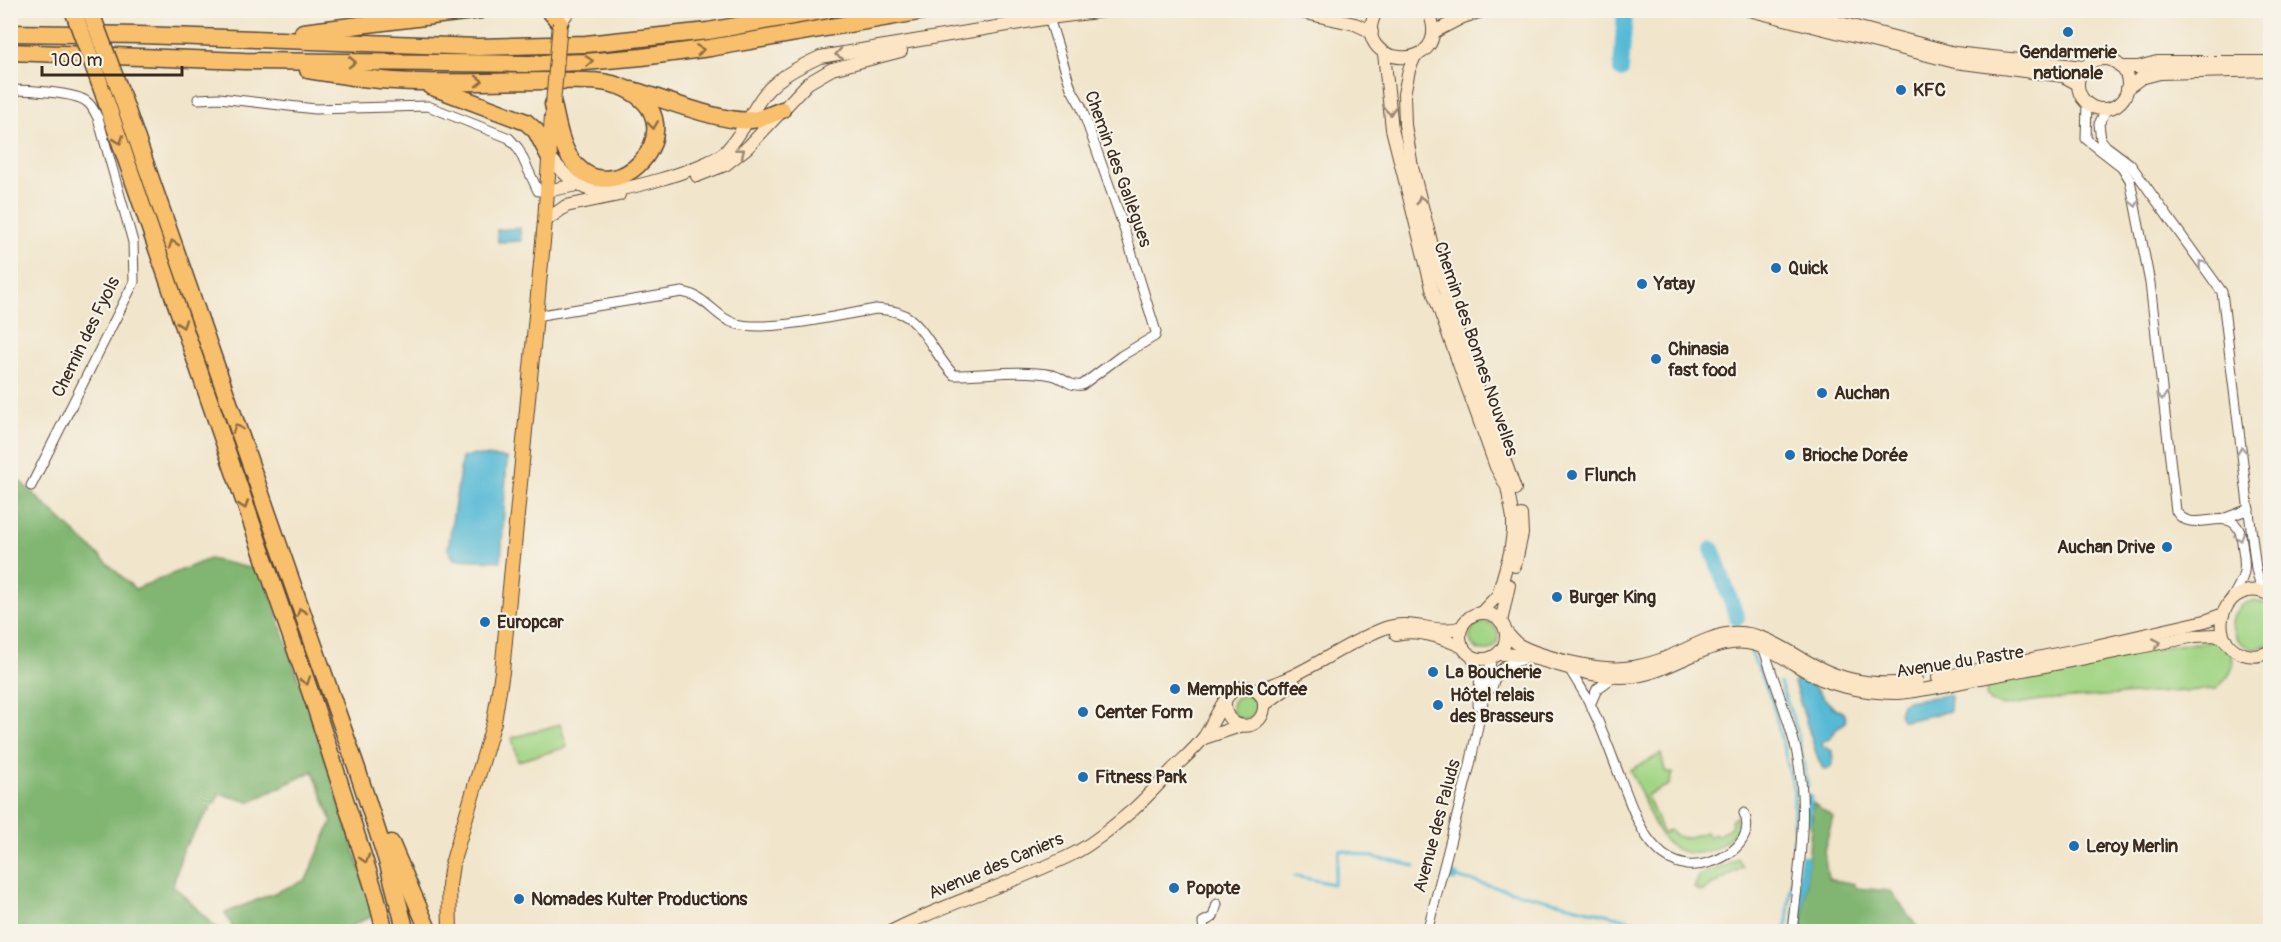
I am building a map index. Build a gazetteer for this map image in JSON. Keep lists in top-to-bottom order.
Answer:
{
  "streets": {
    "street": [
      "Chemin des Gallègues",
      "Chemin des Fyols",
      "Chemin des Bonnes Nouvelles",
      "Avenue du Pastre",
      "Avenue des Paluds",
      "Avenue des Caniers"
    ]
  },
  "crossings": [
    ["Chemin des Bonnes Nouvelles", "Avenue du Pastre"],
    ["Chemin des Bonnes Nouvelles", "Avenue des Paluds"],
    ["Avenue du Pastre", "Avenue des Paluds"]
  ],
  "places": [
    "Gendarmerie nationale",
    "KFC",
    "Quick",
    "Yatay",
    "Chinasia fast food",
    "Auchan",
    "Brioche Dorée",
    "Flunch",
    "Auchan Drive",
    "Burger King",
    "Europcar",
    "La Boucherie",
    "Memphis Coffee",
    "Hôtel relais des Brasseurs",
    "Center Form",
    "Fitness Park",
    "Leroy Merlin",
    "Popote",
    "Nomades Kulter Productions"
  ],
  "scale_bar": "100 m"
}
